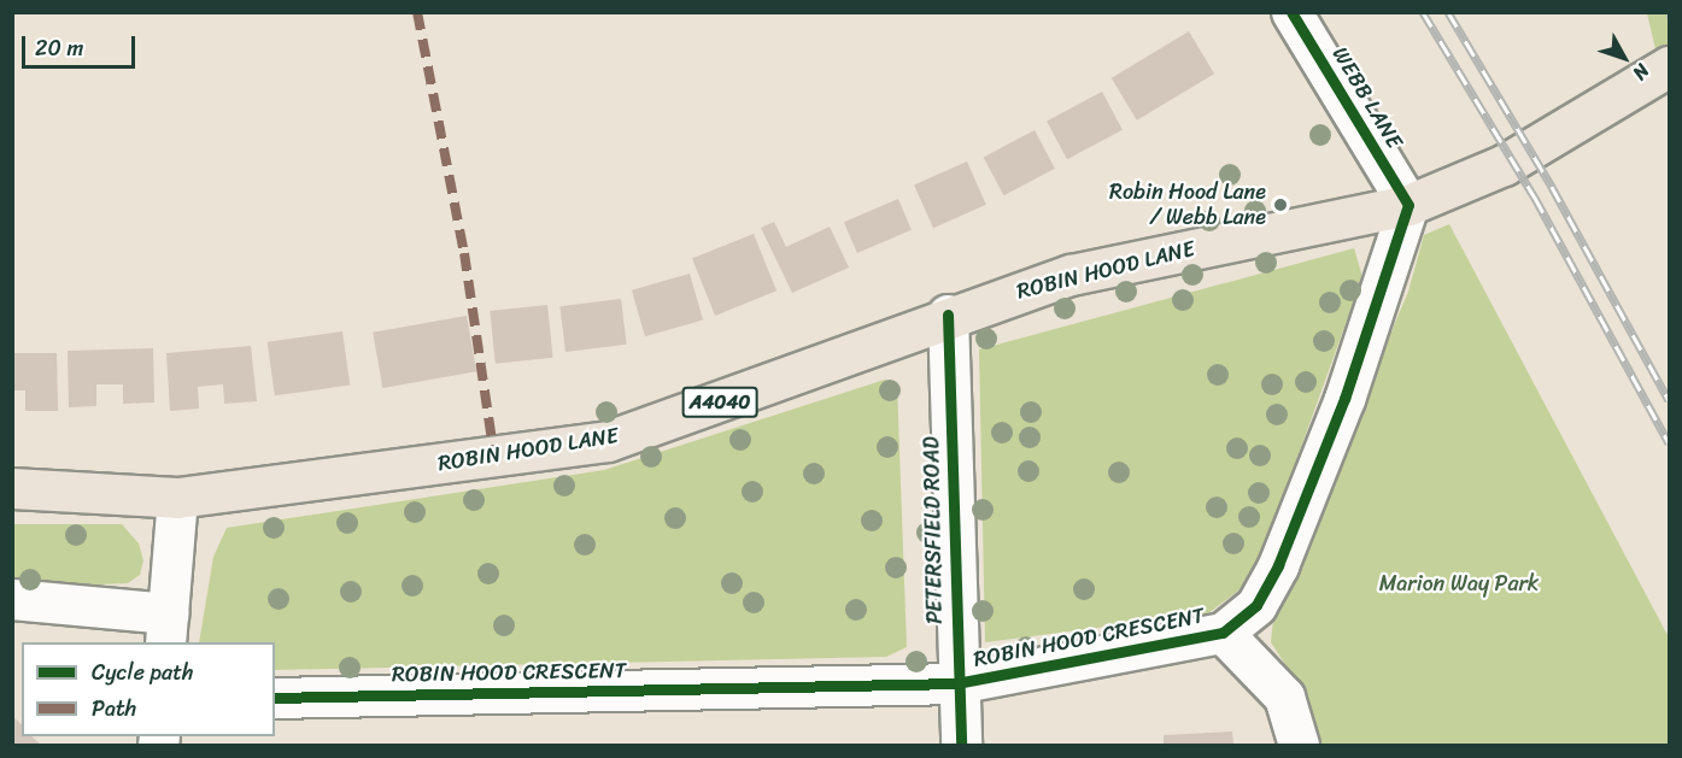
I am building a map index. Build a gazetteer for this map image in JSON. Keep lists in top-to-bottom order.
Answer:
{
  "streets": {
    "main road": ["ROBIN HOOD LANE", "A4040"],
    "street": ["WEBB LANE", "PETERSFIELD ROAD", "ROBIN HOOD CRESCENT"]
  },
  "crossings": [
    ["WEBB LANE", "ROBIN HOOD LANE"],
    ["WEBB LANE", "ROBIN HOOD CRESCENT"],
    ["ROBIN HOOD LANE", "PETERSFIELD ROAD"],
    ["ROBIN HOOD LANE", "ROBIN HOOD CRESCENT"],
    ["PETERSFIELD ROAD", "ROBIN HOOD CRESCENT"]
  ],
  "parks": ["Marion Way Park"],
  "places": ["Robin Hood Lane / Webb Lane"],
  "legend": ["Cycle path", "Path"],
  "scale_bar": "20 m",
  "north": "bottom right"
}
